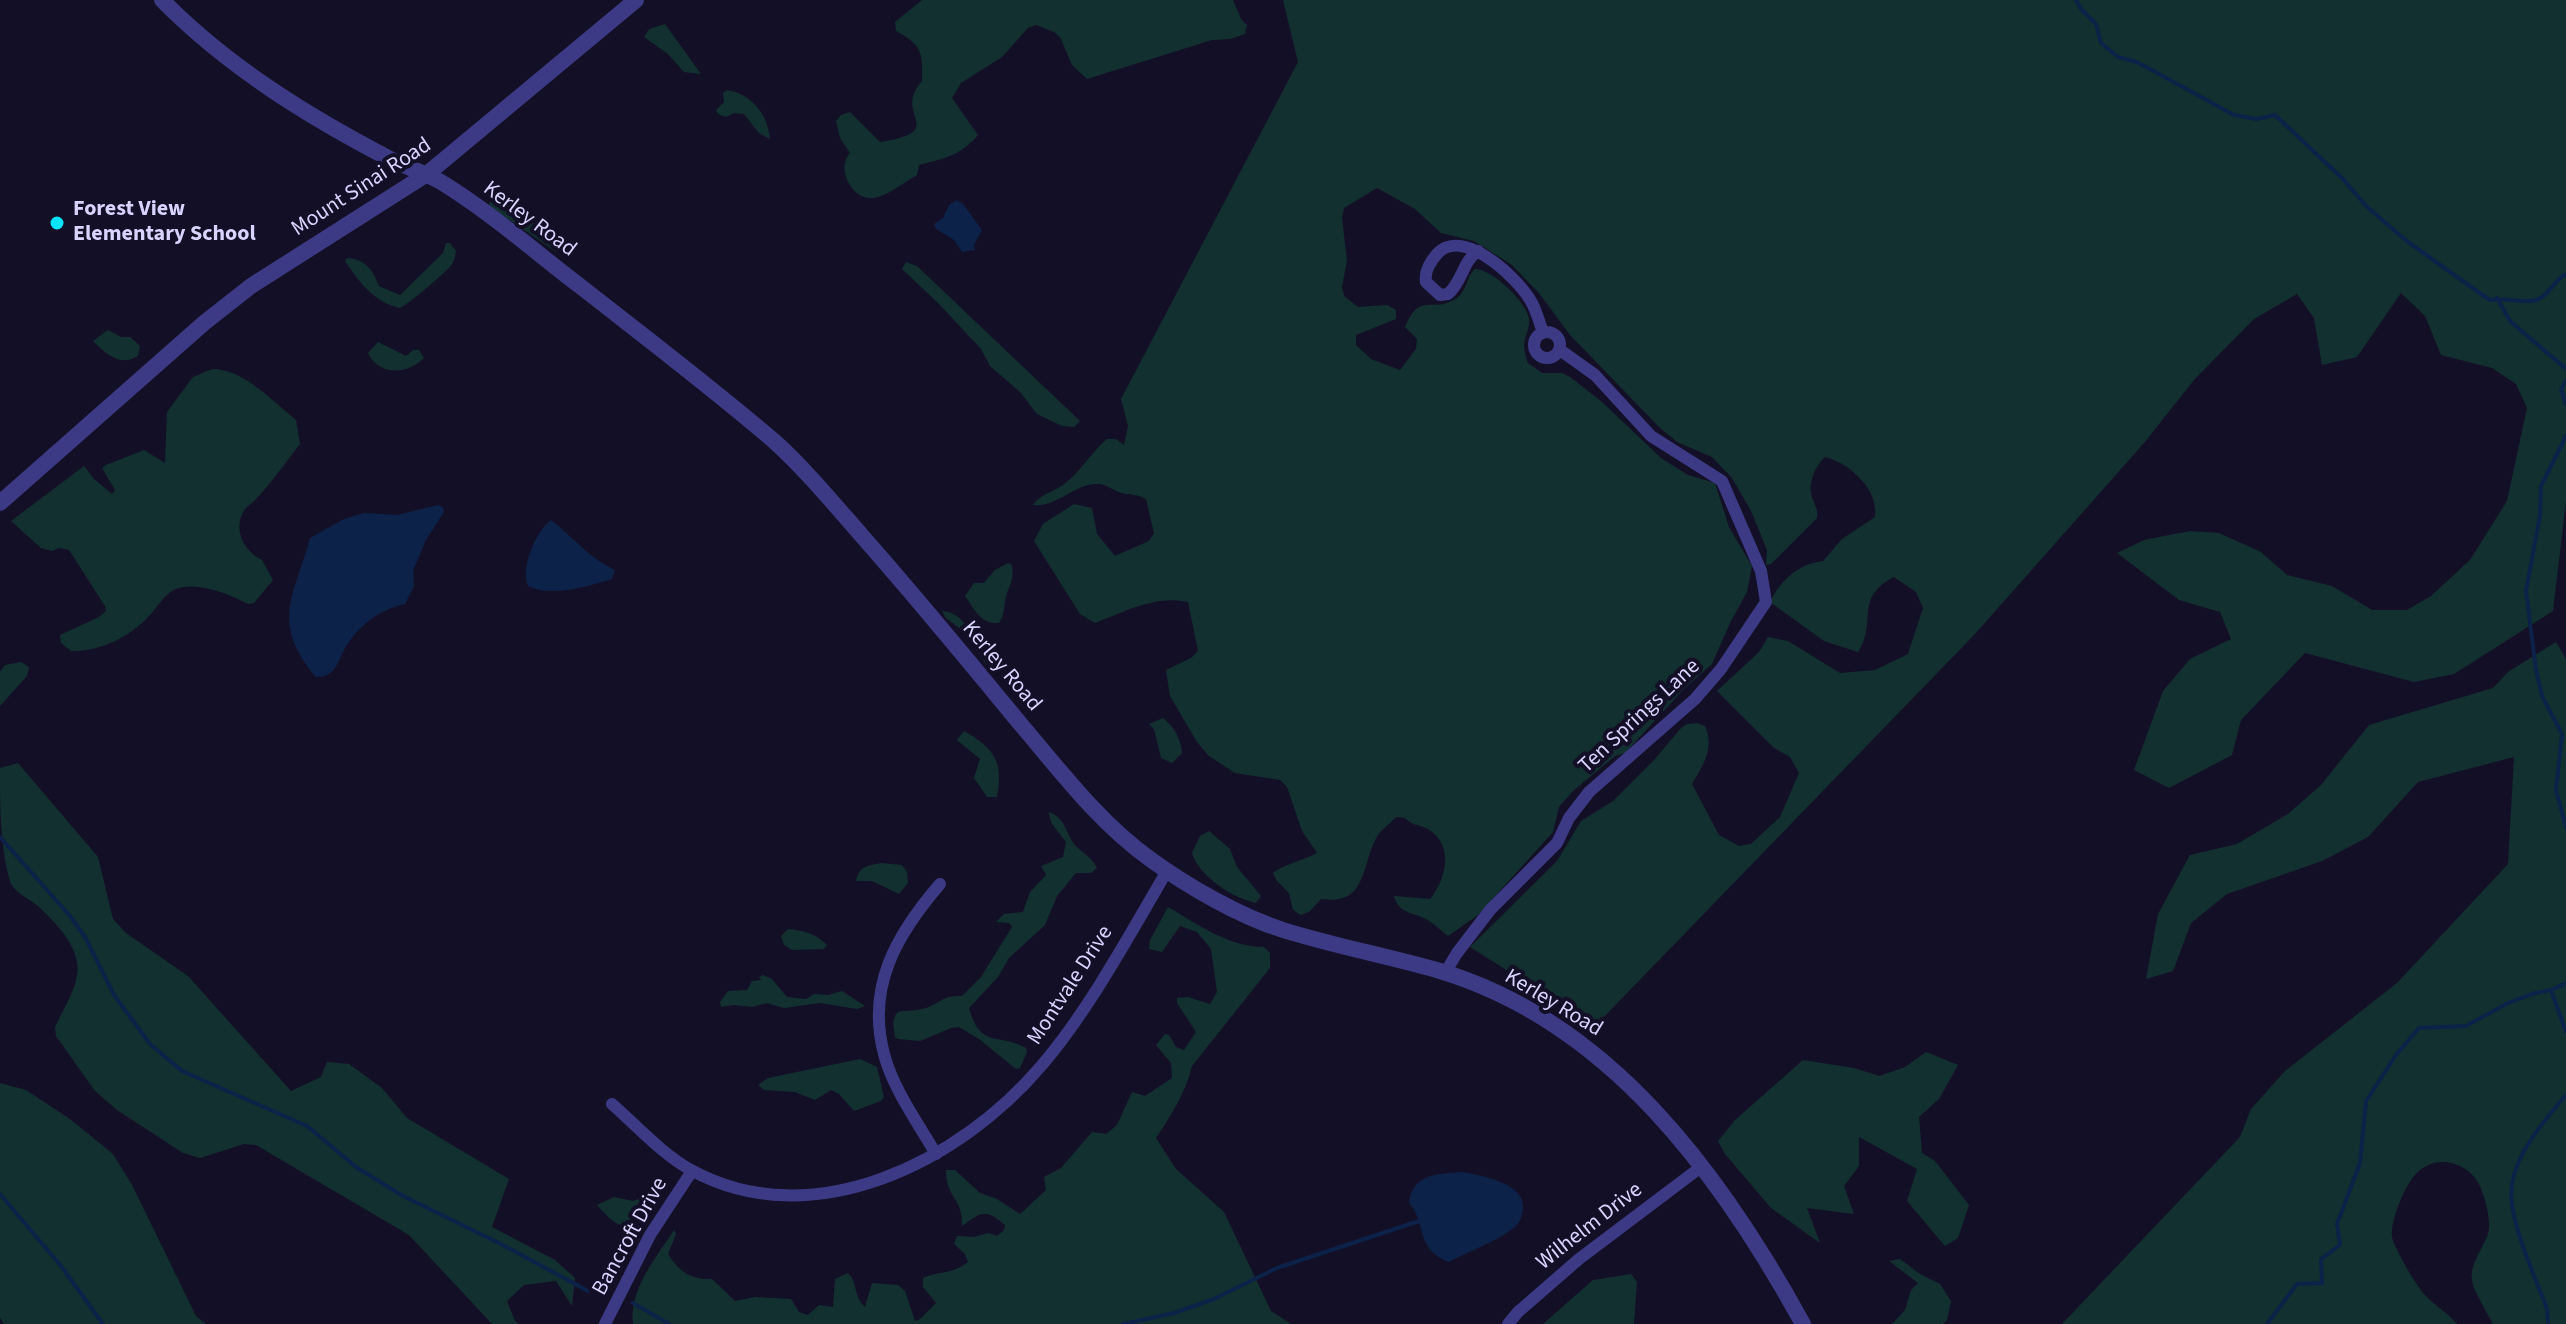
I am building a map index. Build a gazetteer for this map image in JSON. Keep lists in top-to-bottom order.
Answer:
{
  "streets": {
    "street": [
      "Mount Sinai Road",
      "Kerley Road",
      "Ten Springs Lane",
      "Montvale Drive",
      "Wilhelm Drive",
      "Bancroft Drive"
    ]
  },
  "crossings": [
    ["Mount Sinai Road", "Kerley Road"],
    ["Kerley Road", "Ten Springs Lane"],
    ["Kerley Road", "Montvale Drive"],
    ["Kerley Road", "Wilhelm Drive"],
    ["Montvale Drive", "Bancroft Drive"]
  ],
  "places": ["Forest View Elementary School"]
}
